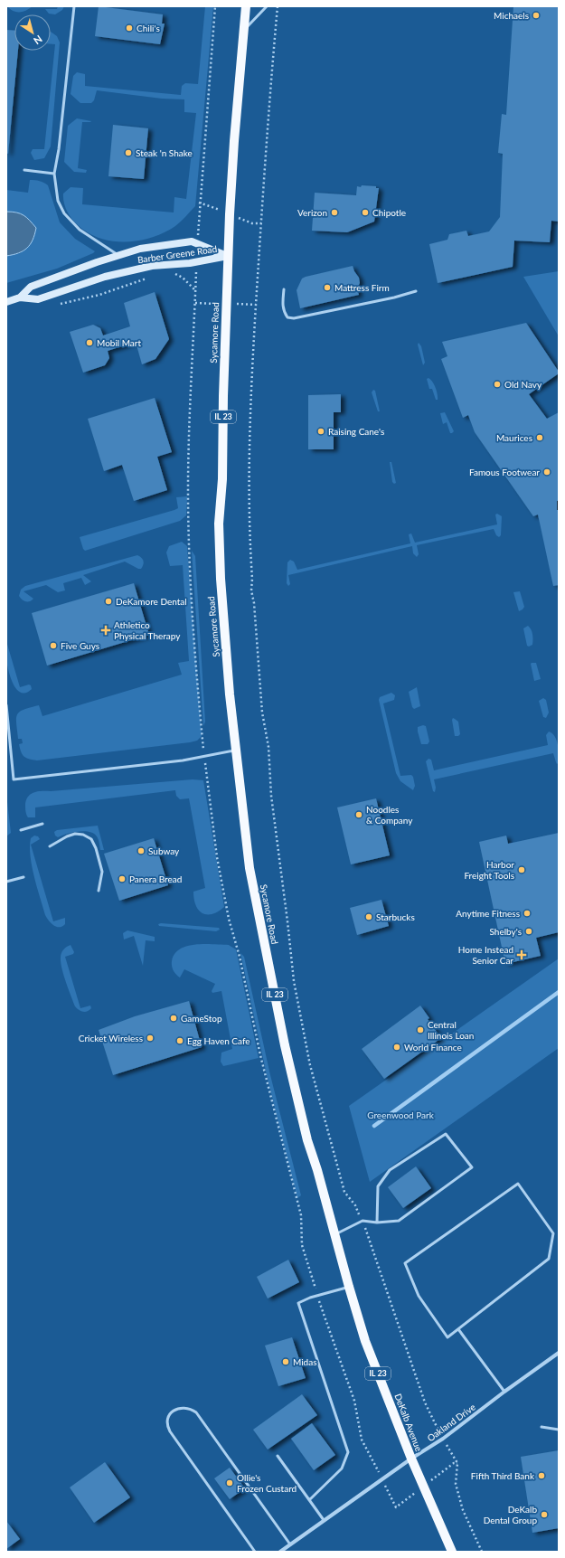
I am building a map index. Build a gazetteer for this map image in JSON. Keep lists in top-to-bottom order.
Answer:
{
  "streets": {
    "main road": [
      "Barber Greene Road",
      "Sycamore Road",
      "IL 23",
      "DeKalb Avenue"
    ],
    "street": ["Oakland Drive"]
  },
  "crossings": [
    ["Barber Greene Road", "Sycamore Road"],
    ["Sycamore Road", "DeKalb Avenue"],
    ["DeKalb Avenue", "Oakland Drive"]
  ],
  "parks": ["Greenwood Park"],
  "places": {
    "other": [
      "Michaels",
      "Chili's",
      "Steak 'n Shake",
      "Verizon",
      "Chipotle",
      "Mattress Firm",
      "Mobil Mart",
      "Old Navy",
      "Raising Cane's",
      "Maurices",
      "Famous Footwear",
      "DeKamore Dental",
      "Five Guys",
      "Noodles & Company",
      "Subway",
      "Harbor Freight Tools",
      "Panera Bread",
      "Anytime Fitness",
      "Starbucks",
      "Shelby's",
      "GameStop",
      "Central Illinois Loan",
      "Cricket Wireless",
      "Egg Haven Cafe",
      "World Finance",
      "Midas",
      "Fifth Third Bank",
      "Ollie's Frozen Custard",
      "DeKalb Dental Group"
    ],
    "health": ["Athletico Physical Therapy", "Home Instead Senior Car"]
  },
  "north": "bottom right"
}
